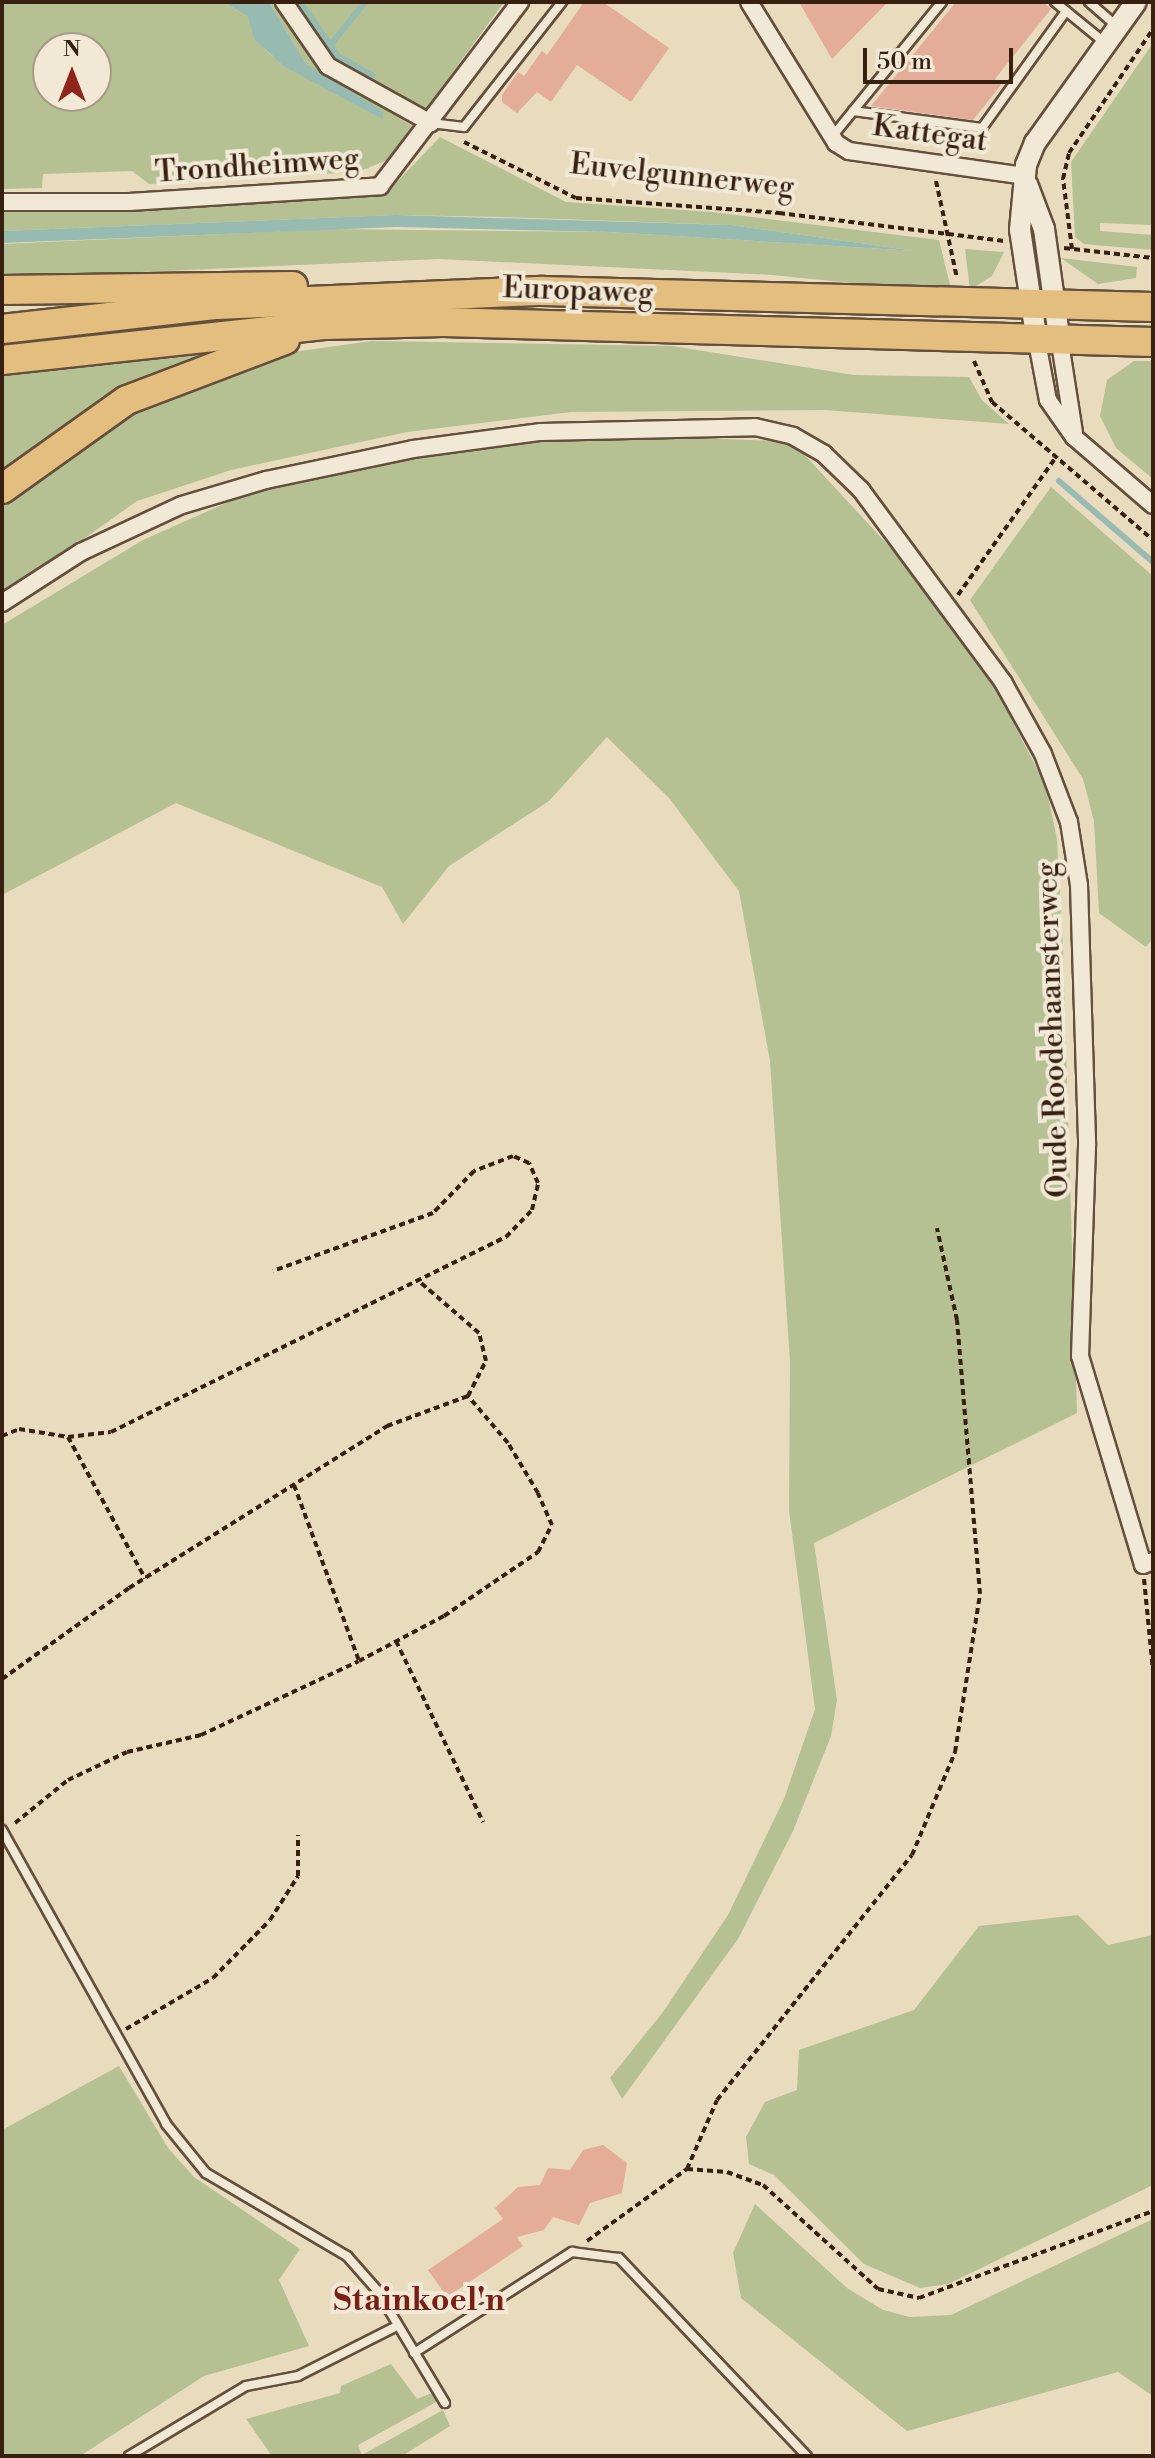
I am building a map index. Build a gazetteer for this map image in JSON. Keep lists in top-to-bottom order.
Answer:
{
  "streets": {
    "highway": ["Europaweg"],
    "street": ["Kattegat", "Trondheimweg", "Oude Roodehaansterweg"],
    "path": ["Euvelgunnerweg"]
  },
  "crossings": [
    ["Trondheimweg", "Euvelgunnerweg"]
  ],
  "districts": ["Stainkoel'n"],
  "scale_bar": "50 m",
  "north": "top"
}
